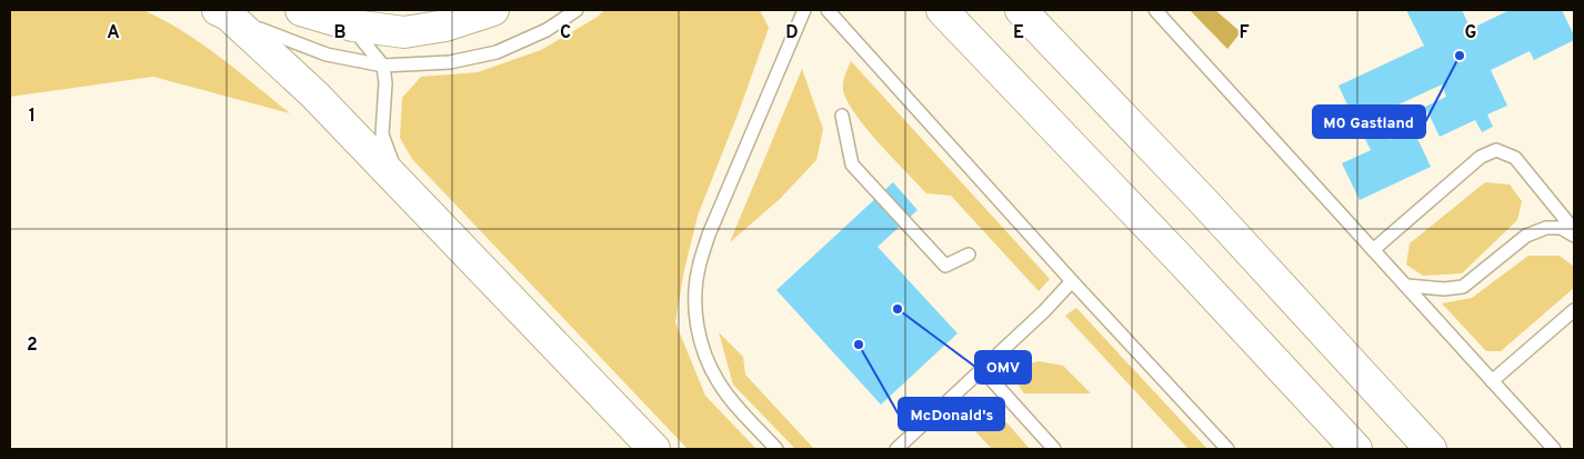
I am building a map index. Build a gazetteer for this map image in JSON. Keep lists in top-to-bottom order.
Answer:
{
  "places": ["M0 Gastland", "OMV", "McDonald's"],
  "grid": {
    "columns": [
      "A",
      "B",
      "C",
      "D",
      "E",
      "F",
      "G"
    ],
    "rows": ["1", "2"]
  }
}
